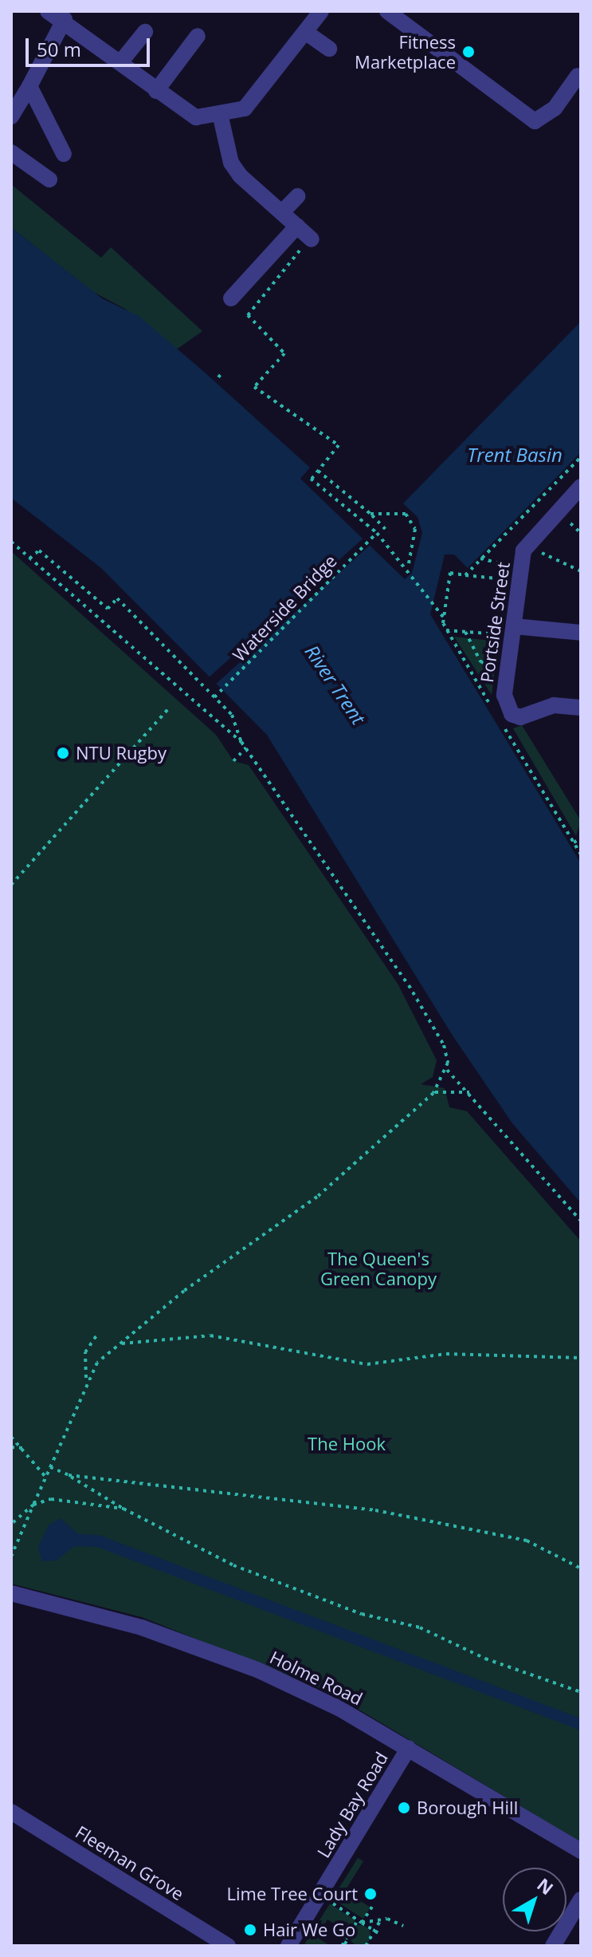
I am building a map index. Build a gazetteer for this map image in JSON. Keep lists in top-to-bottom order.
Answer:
{
  "streets": {
    "street": [
      "Portside Street",
      "Holme Road",
      "Lady Bay Road",
      "Fleeman Grove"
    ],
    "path": ["Waterside Bridge"]
  },
  "crossings": [
    ["Holme Road", "Lady Bay Road"]
  ],
  "water": ["Trent Basin", "River Trent"],
  "parks": ["The Queen's Green Canopy", "The Hook"],
  "places": [
    "Fitness Marketplace",
    "NTU Rugby",
    "Borough Hill",
    "Lime Tree Court",
    "Hair We Go"
  ],
  "scale_bar": "50 m",
  "north": "top right"
}
